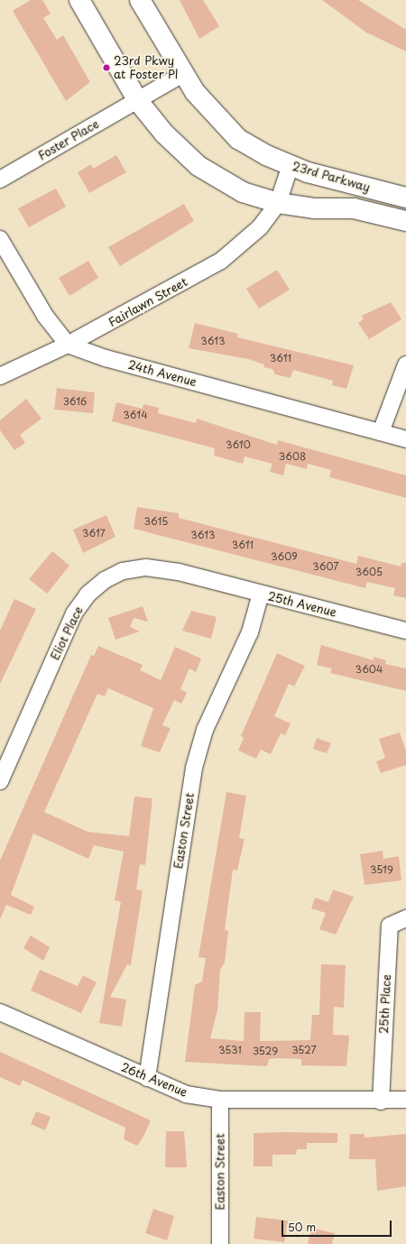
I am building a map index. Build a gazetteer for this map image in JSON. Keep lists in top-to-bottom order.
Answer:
{
  "streets": {
    "street": [
      "Foster Place",
      "23rd Parkway",
      "Fairlawn Street",
      "24th Avenue",
      "25th Avenue",
      "Eliot Place",
      "Easton Street",
      "25th Place",
      "26th Avenue"
    ]
  },
  "crossings": [
    ["Foster Place", "23rd Parkway"],
    ["23rd Parkway", "Fairlawn Street"],
    ["Fairlawn Street", "24th Avenue"],
    ["25th Avenue", "Eliot Place"],
    ["25th Avenue", "Easton Street"],
    ["Easton Street", "26th Avenue"],
    ["25th Place", "26th Avenue"]
  ],
  "places": ["23rd Pkwy at Foster Pl"],
  "house_numbers": [
    "3613",
    "3611",
    "3616",
    "3614",
    "3610",
    "3608",
    "3615",
    "3617",
    "3613",
    "3611",
    "3609",
    "3607",
    "3605",
    "3604",
    "3519",
    "3531",
    "3527",
    "3529"
  ],
  "scale_bar": "50 m"
}
